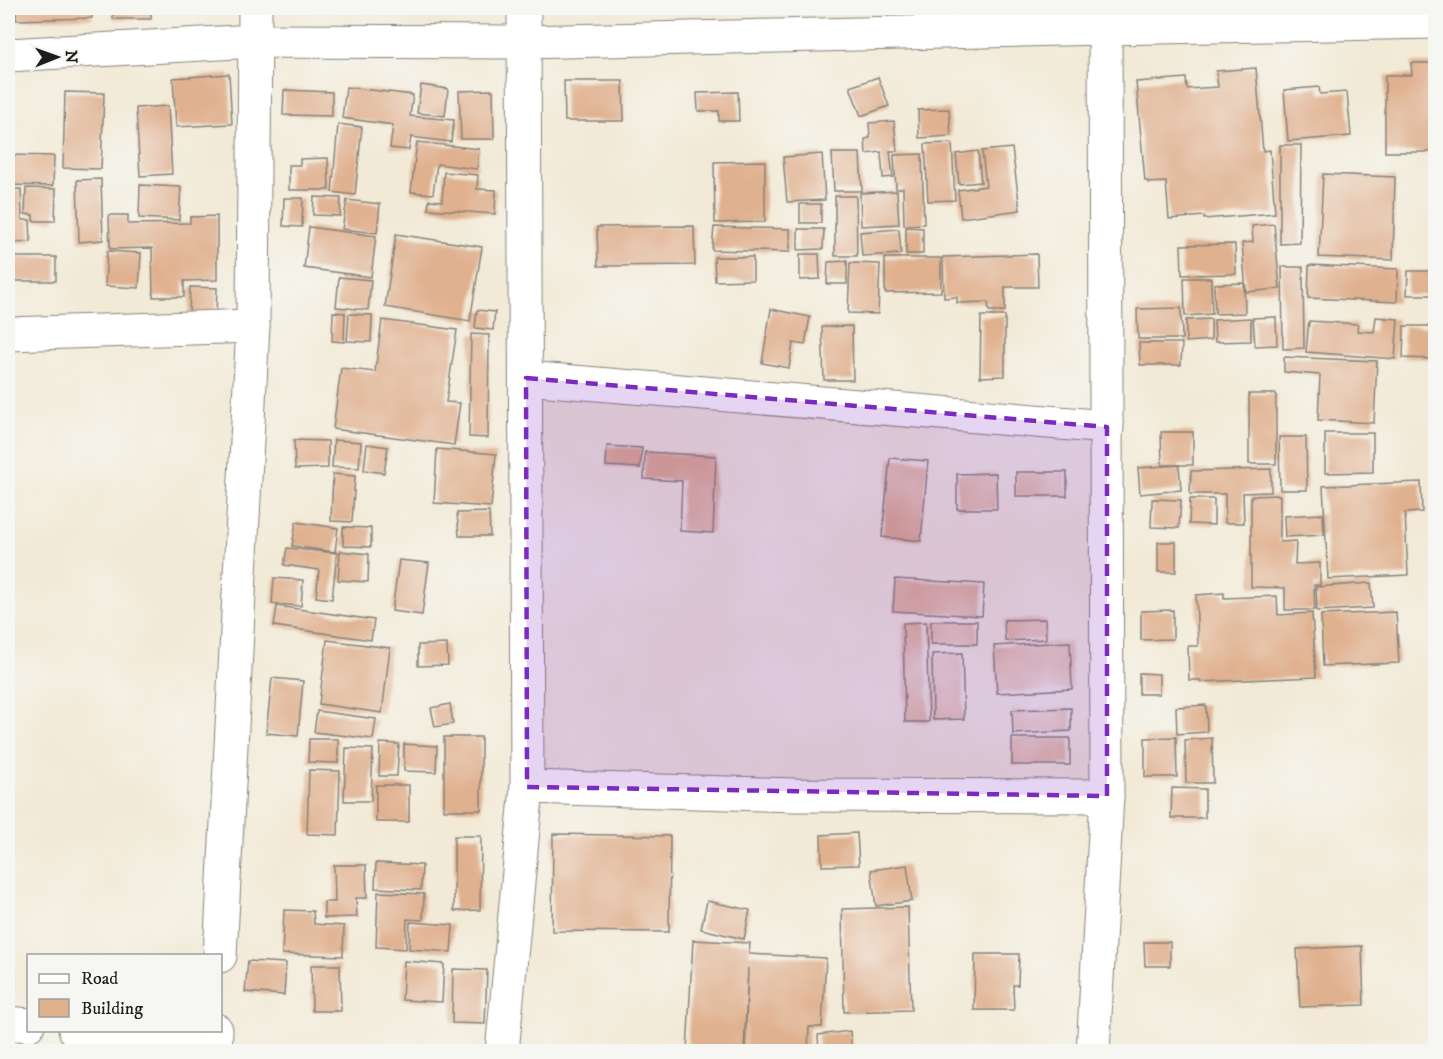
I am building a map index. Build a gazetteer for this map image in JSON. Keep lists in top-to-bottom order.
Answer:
{
  "legend": ["Road", "Building"],
  "north": "right"
}
